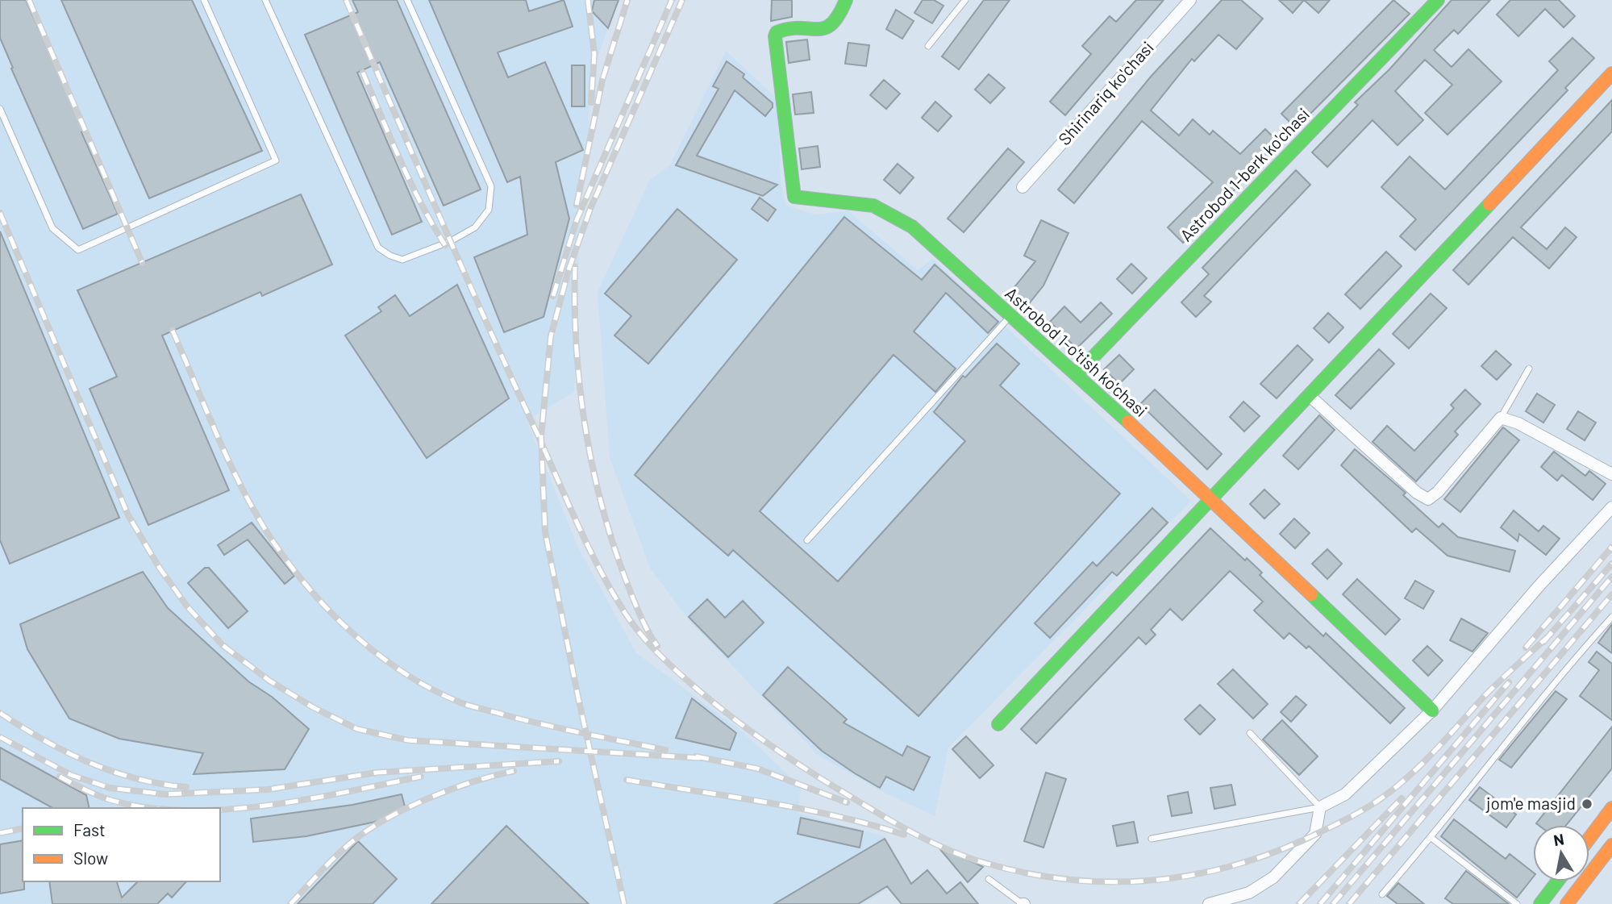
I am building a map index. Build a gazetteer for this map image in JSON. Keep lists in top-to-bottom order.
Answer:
{
  "streets": {
    "street": ["Shirinariq ko'chasi", "Astrobod 1-berk ko'chasi", "Astrobod 1-o'tish ko'chasi"]
  },
  "crossings": [
    ["Astrobod 1-berk ko'chasi", "Astrobod 1-o'tish ko'chasi"]
  ],
  "places": ["jom'e masjid"],
  "legend": ["Fast", "Slow"],
  "north": "top"
}
